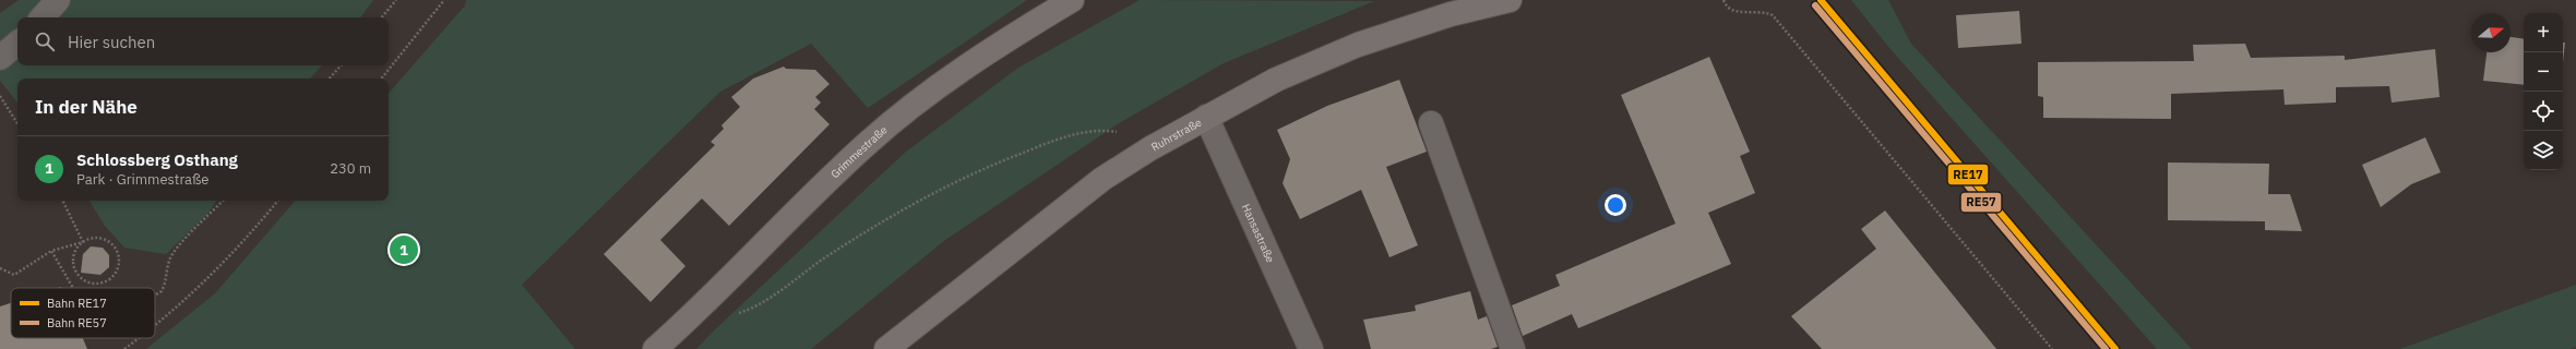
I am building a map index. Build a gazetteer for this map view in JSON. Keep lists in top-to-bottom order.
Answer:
{
  "streets": {
    "main road": ["Ruhrstraße", "Grimmestraße"],
    "street": ["Hansastraße"]
  },
  "crossings": [
    ["Ruhrstraße", "Hansastraße"]
  ],
  "lines": ["rail line RE17", "rail line RE57"],
  "legend": ["Bahn RE17", "Bahn RE57"],
  "north": "right",
  "page": {
    "map_buttons": ["+", "−"],
    "search": "Hier suchen",
    "heading": "In der Nähe",
    "list": [
      {
        "mark": "1",
        "name": "Schlossberg Osthang",
        "note": "Park · Grimmestraße",
        "value": "230 m"
      }
    ],
    "pins": "1"
  }
}
